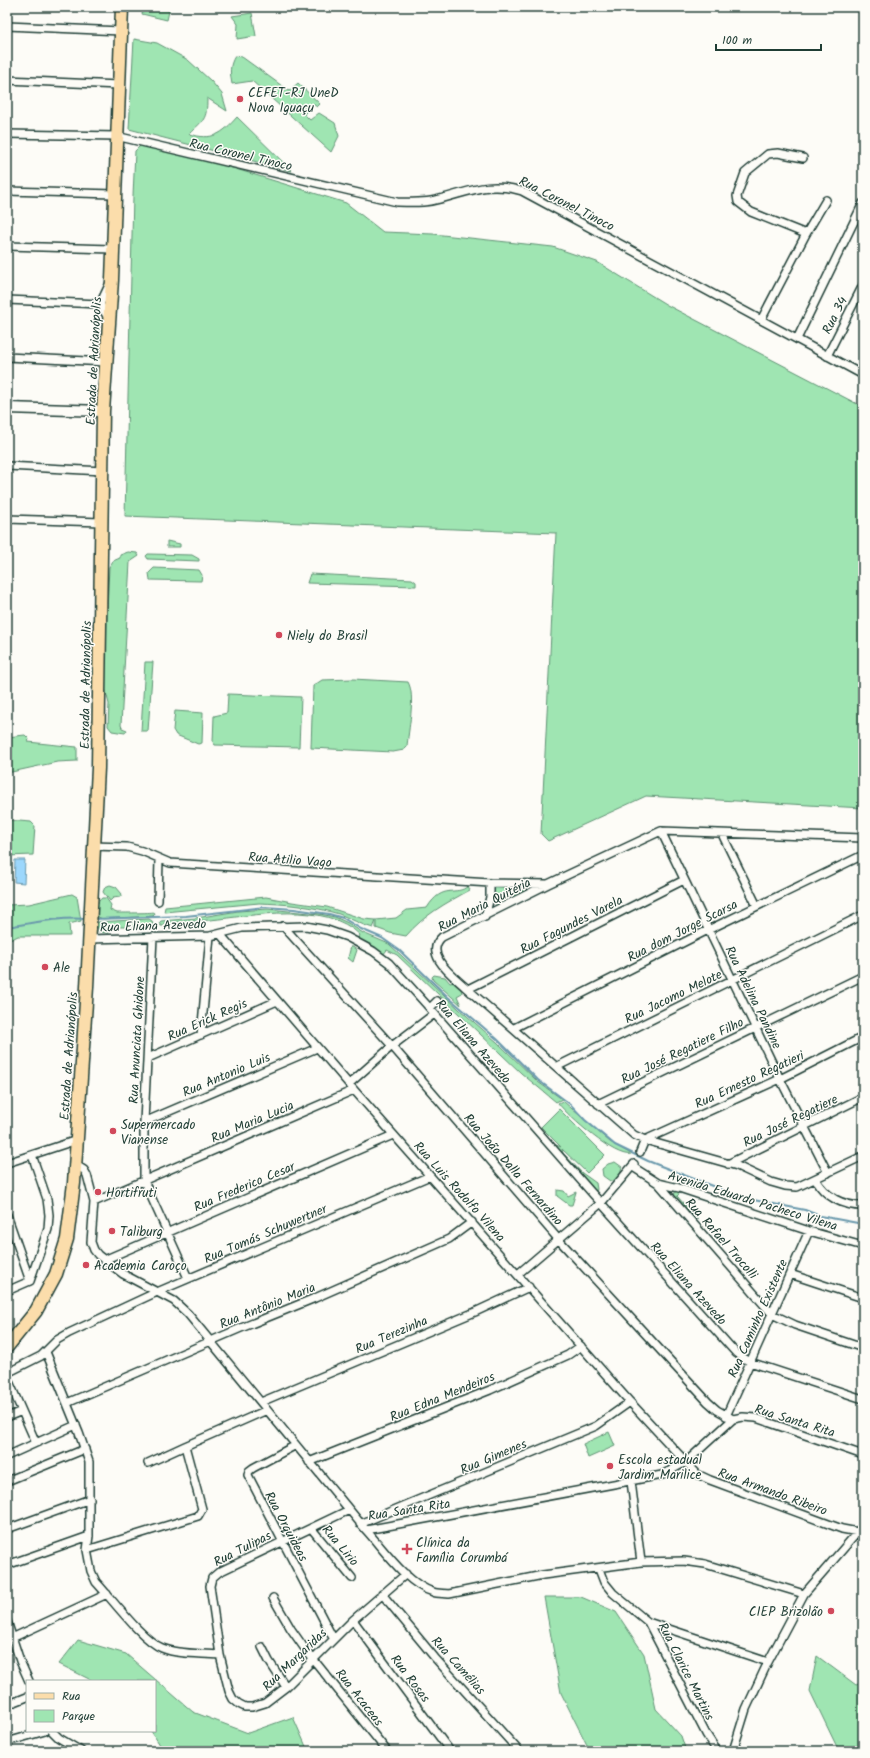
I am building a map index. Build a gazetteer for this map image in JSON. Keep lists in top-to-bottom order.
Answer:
{
  "streets": {
    "main road": ["Estrada de Adrianópolis"],
    "street": [
      "Rua Coronel Tinoco",
      "Rua 34",
      "Rua Atilio Vago",
      "Rua Maria Quitéria",
      "Rua Fagundes Varela",
      "Rua Eliana Azevedo",
      "Rua dom Jorge Scarsa",
      "Rua Jacomo Melote",
      "Rua Adelina Pandine",
      "Rua Erick Regis",
      "Rua Anunciata Ghidone",
      "Rua José Regatiere Filho",
      "Rua Antonio Luis",
      "Rua Ernesto Regatieri",
      "Rua José Regatiere",
      "Rua Maria Lucia",
      "Rua João Dalla Fernardino",
      "Rua Frederico Cesar",
      "Rua Luis Rodolfo Vilena",
      "Avenida Eduardo Pacheco Vilena",
      "Rua Tomás Schuwertner",
      "Rua Rafael Trocolli",
      "Rua Antônio Maria",
      "Rua Caminho Existente",
      "Rua Terezinha",
      "Rua Edna Mendeiros",
      "Rua Santa Rita",
      "Rua Gimenes",
      "Rua Armando Ribeiro",
      "Rua Orquideas",
      "Rua Lirio",
      "Rua Tulipas",
      "Rua Margaridas",
      "Rua Camélias",
      "Rua Clarice Martins",
      "Rua Rosas",
      "Rua Acaceas"
    ]
  },
  "crossings": [
    ["Rua Coronel Tinoco", "Rua 34"],
    ["Rua Coronel Tinoco", "Estrada de Adrianópolis"],
    ["Estrada de Adrianópolis", "Rua Atilio Vago"],
    ["Estrada de Adrianópolis", "Rua Eliana Azevedo"],
    ["Estrada de Adrianópolis", "Rua Santa Rita"],
    ["Rua Atilio Vago", "Rua Maria Quitéria"],
    ["Rua Maria Quitéria", "Rua Fagundes Varela"],
    ["Rua Maria Quitéria", "Rua dom Jorge Scarsa"],
    ["Rua Maria Quitéria", "Rua Jacomo Melote"],
    ["Rua Maria Quitéria", "Rua Adelina Pandine"],
    ["Rua Maria Quitéria", "Rua José Regatiere Filho"],
    ["Rua Maria Quitéria", "Rua Ernesto Regatieri"],
    ["Rua Maria Quitéria", "Rua José Regatiere"],
    ["Rua Fagundes Varela", "Rua Adelina Pandine"],
    ["Rua Eliana Azevedo", "Rua Anunciata Ghidone"],
    ["Rua Eliana Azevedo", "Rua João Dalla Fernardino"],
    ["Rua Eliana Azevedo", "Rua Luis Rodolfo Vilena"],
    ["Rua Eliana Azevedo", "Rua Rafael Trocolli"],
    ["Rua Eliana Azevedo", "Rua Caminho Existente"],
    ["Rua dom Jorge Scarsa", "Rua Adelina Pandine"],
    ["Rua Jacomo Melote", "Rua Adelina Pandine"],
    ["Rua Adelina Pandine", "Rua José Regatiere Filho"],
    ["Rua Adelina Pandine", "Rua Ernesto Regatieri"],
    ["Rua Adelina Pandine", "Rua José Regatiere"],
    ["Rua Erick Regis", "Rua Anunciata Ghidone"],
    ["Rua Erick Regis", "Rua Luis Rodolfo Vilena"],
    ["Rua Anunciata Ghidone", "Rua Antonio Luis"],
    ["Rua Anunciata Ghidone", "Rua Maria Lucia"],
    ["Rua Anunciata Ghidone", "Rua Frederico Cesar"],
    ["Rua Anunciata Ghidone", "Rua Tomás Schuwertner"],
    ["Rua Antonio Luis", "Rua Luis Rodolfo Vilena"],
    ["Rua Maria Lucia", "Rua Luis Rodolfo Vilena"],
    ["Rua Maria Lucia", "Rua Santa Rita"],
    ["Rua João Dalla Fernardino", "Rua Caminho Existente"],
    ["Rua João Dalla Fernardino", "Rua Santa Rita"],
    ["Rua Frederico Cesar", "Rua Luis Rodolfo Vilena"],
    ["Rua Frederico Cesar", "Rua Santa Rita"],
    ["Rua Luis Rodolfo Vilena", "Rua Tomás Schuwertner"],
    ["Rua Luis Rodolfo Vilena", "Rua Antônio Maria"],
    ["Rua Luis Rodolfo Vilena", "Rua Terezinha"],
    ["Rua Luis Rodolfo Vilena", "Rua Edna Mendeiros"],
    ["Rua Luis Rodolfo Vilena", "Rua Santa Rita"],
    ["Rua Luis Rodolfo Vilena", "Rua Gimenes"],
    ["Rua Luis Rodolfo Vilena", "Rua Armando Ribeiro"],
    ["Avenida Eduardo Pacheco Vilena", "Rua Rafael Trocolli"],
    ["Avenida Eduardo Pacheco Vilena", "Rua Caminho Existente"],
    ["Rua Tomás Schuwertner", "Rua Santa Rita"],
    ["Rua Rafael Trocolli", "Rua Caminho Existente"],
    ["Rua Antônio Maria", "Rua Santa Rita"],
    ["Rua Caminho Existente", "Rua Santa Rita"],
    ["Rua Terezinha", "Rua Santa Rita"],
    ["Rua Edna Mendeiros", "Rua Santa Rita"],
    ["Rua Santa Rita", "Rua Gimenes"],
    ["Rua Santa Rita", "Rua Armando Ribeiro"],
    ["Rua Santa Rita", "Rua Orquideas"],
    ["Rua Santa Rita", "Rua Tulipas"],
    ["Rua Orquideas", "Rua Tulipas"],
    ["Rua Orquideas", "Rua Margaridas"],
    ["Rua Lirio", "Rua Tulipas"],
    ["Rua Tulipas", "Rua Margaridas"],
    ["Rua Margaridas", "Rua Camélias"],
    ["Rua Margaridas", "Rua Rosas"],
    ["Rua Margaridas", "Rua Acaceas"]
  ],
  "places": {
    "other": [
      "CEFET-RJ UneD Nova Iguaçu",
      "Niely do Brasil",
      "Ale",
      "Supermercado Vianense",
      "Hortifruti",
      "Taliburg",
      "Academia Caroço",
      "Escola estadual Jardim Marilice",
      "CIEP Brizolão"
    ],
    "health": ["Clínica da Família Corumbá"]
  },
  "legend": ["Rua", "Parque"],
  "scale_bar": "100 m"
}
